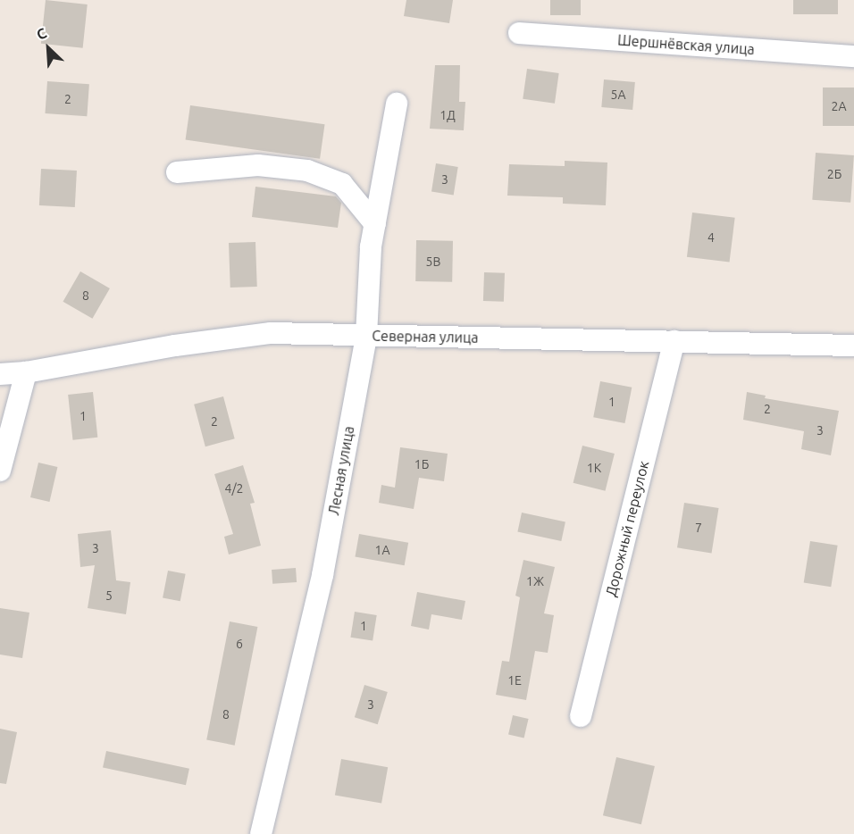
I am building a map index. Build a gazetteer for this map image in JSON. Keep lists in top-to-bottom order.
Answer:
{
  "streets": {
    "street": [
      "Шершнёвская улица",
      "Северная улица",
      "Лесная улица",
      "Дорожный переулок"
    ]
  },
  "crossings": [
    ["Северная улица", "Лесная улица"],
    ["Северная улица", "Дорожный переулок"]
  ],
  "house_numbers": [
    "5А",
    "2",
    "2А",
    "1Д",
    "2Б",
    "3",
    "4",
    "5В",
    "8",
    "1",
    "2",
    "1",
    "2",
    "3",
    "1Б",
    "1К",
    "4/2",
    "7",
    "3",
    "1А",
    "1Ж",
    "5",
    "1",
    "6",
    "1Е",
    "3",
    "8"
  ],
  "north": "top left"
}
